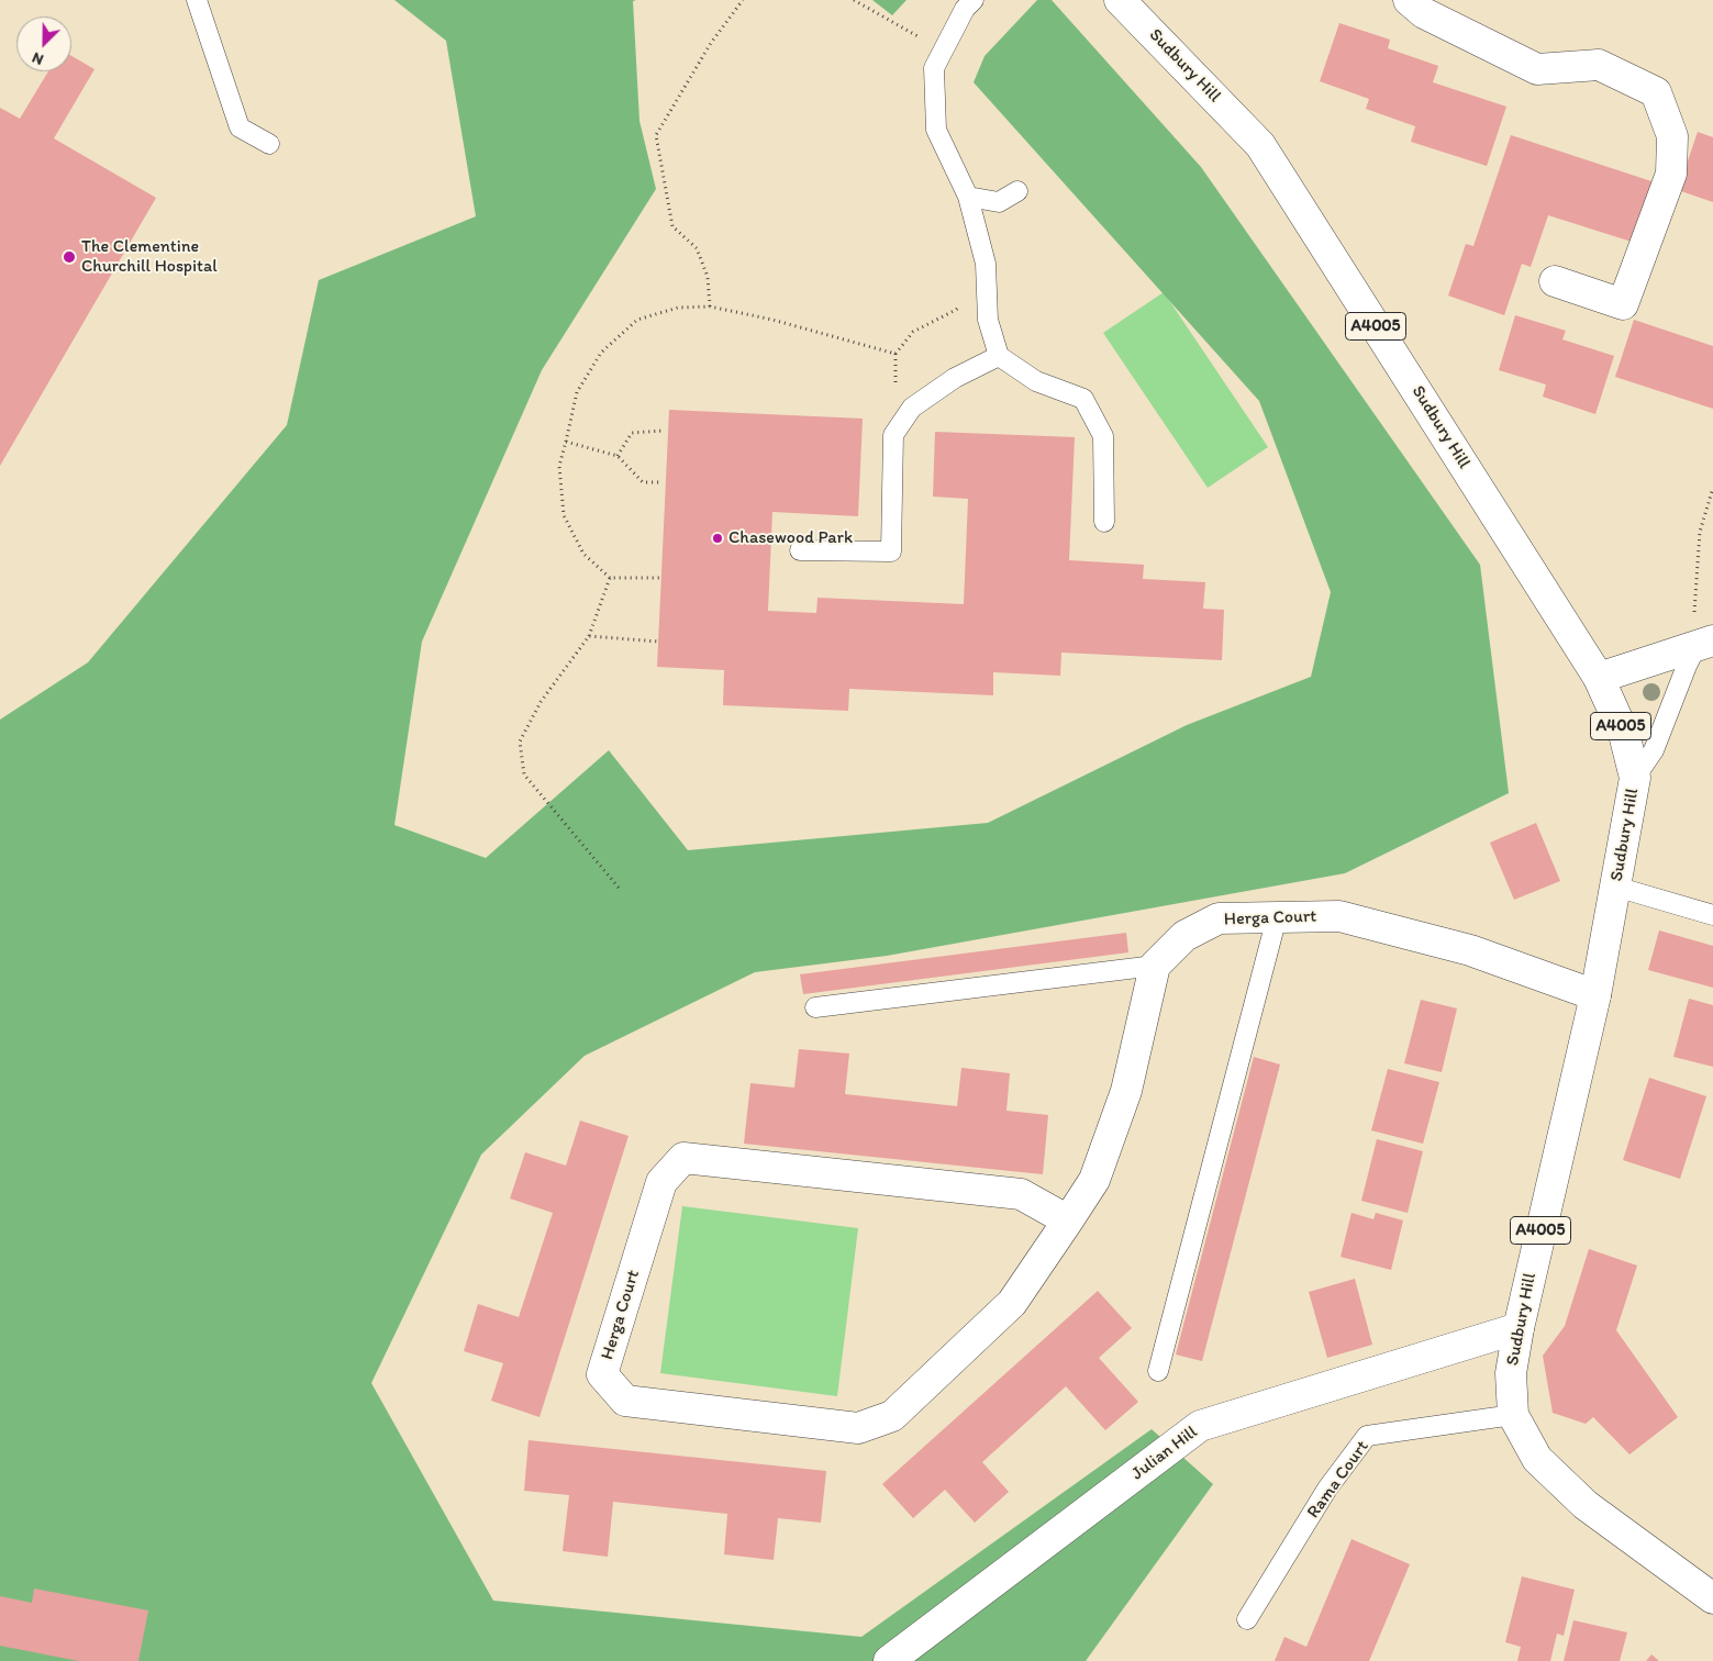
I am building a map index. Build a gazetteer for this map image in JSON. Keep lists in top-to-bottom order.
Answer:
{
  "streets": {
    "street": [
      "Sudbury Hill",
      "A4005",
      "Herga Court",
      "Julian Hill"
    ],
    "lane": ["Rama Court"]
  },
  "crossings": [
    ["Sudbury Hill", "Herga Court"],
    ["Sudbury Hill", "Julian Hill"],
    ["Sudbury Hill", "Rama Court"]
  ],
  "places": ["The Clementine Churchill Hospital", "Chasewood Park"],
  "north": "bottom left"
}
